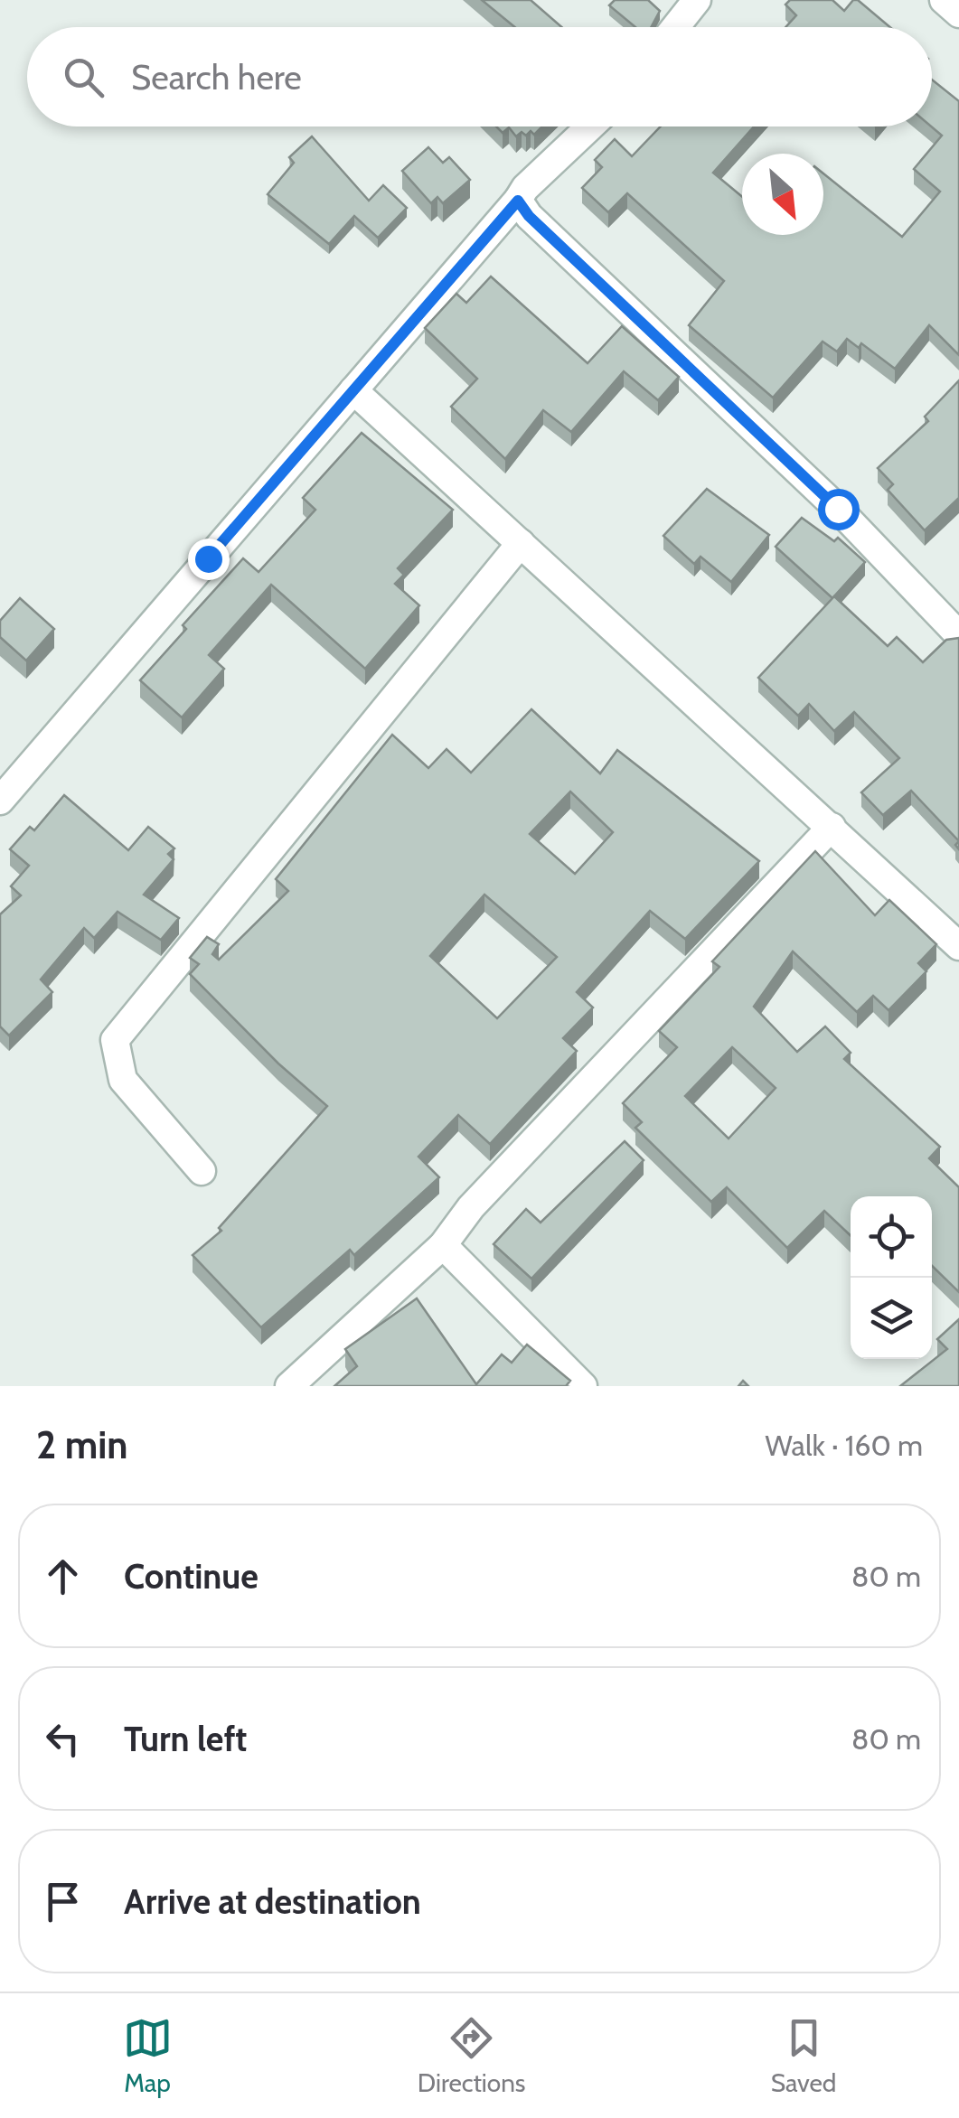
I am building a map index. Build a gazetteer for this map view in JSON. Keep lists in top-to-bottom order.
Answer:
{
  "north": "bottom right",
  "page": {
    "search": "Search here",
    "heading": ["2 min", "Walk · 160 m"],
    "list": [
      ["Continue", "80 m"],
      ["Turn left", "80 m"],
      "Arrive at destination"
    ],
    "nav": ["Map", "Directions", "Saved"]
  }
}
